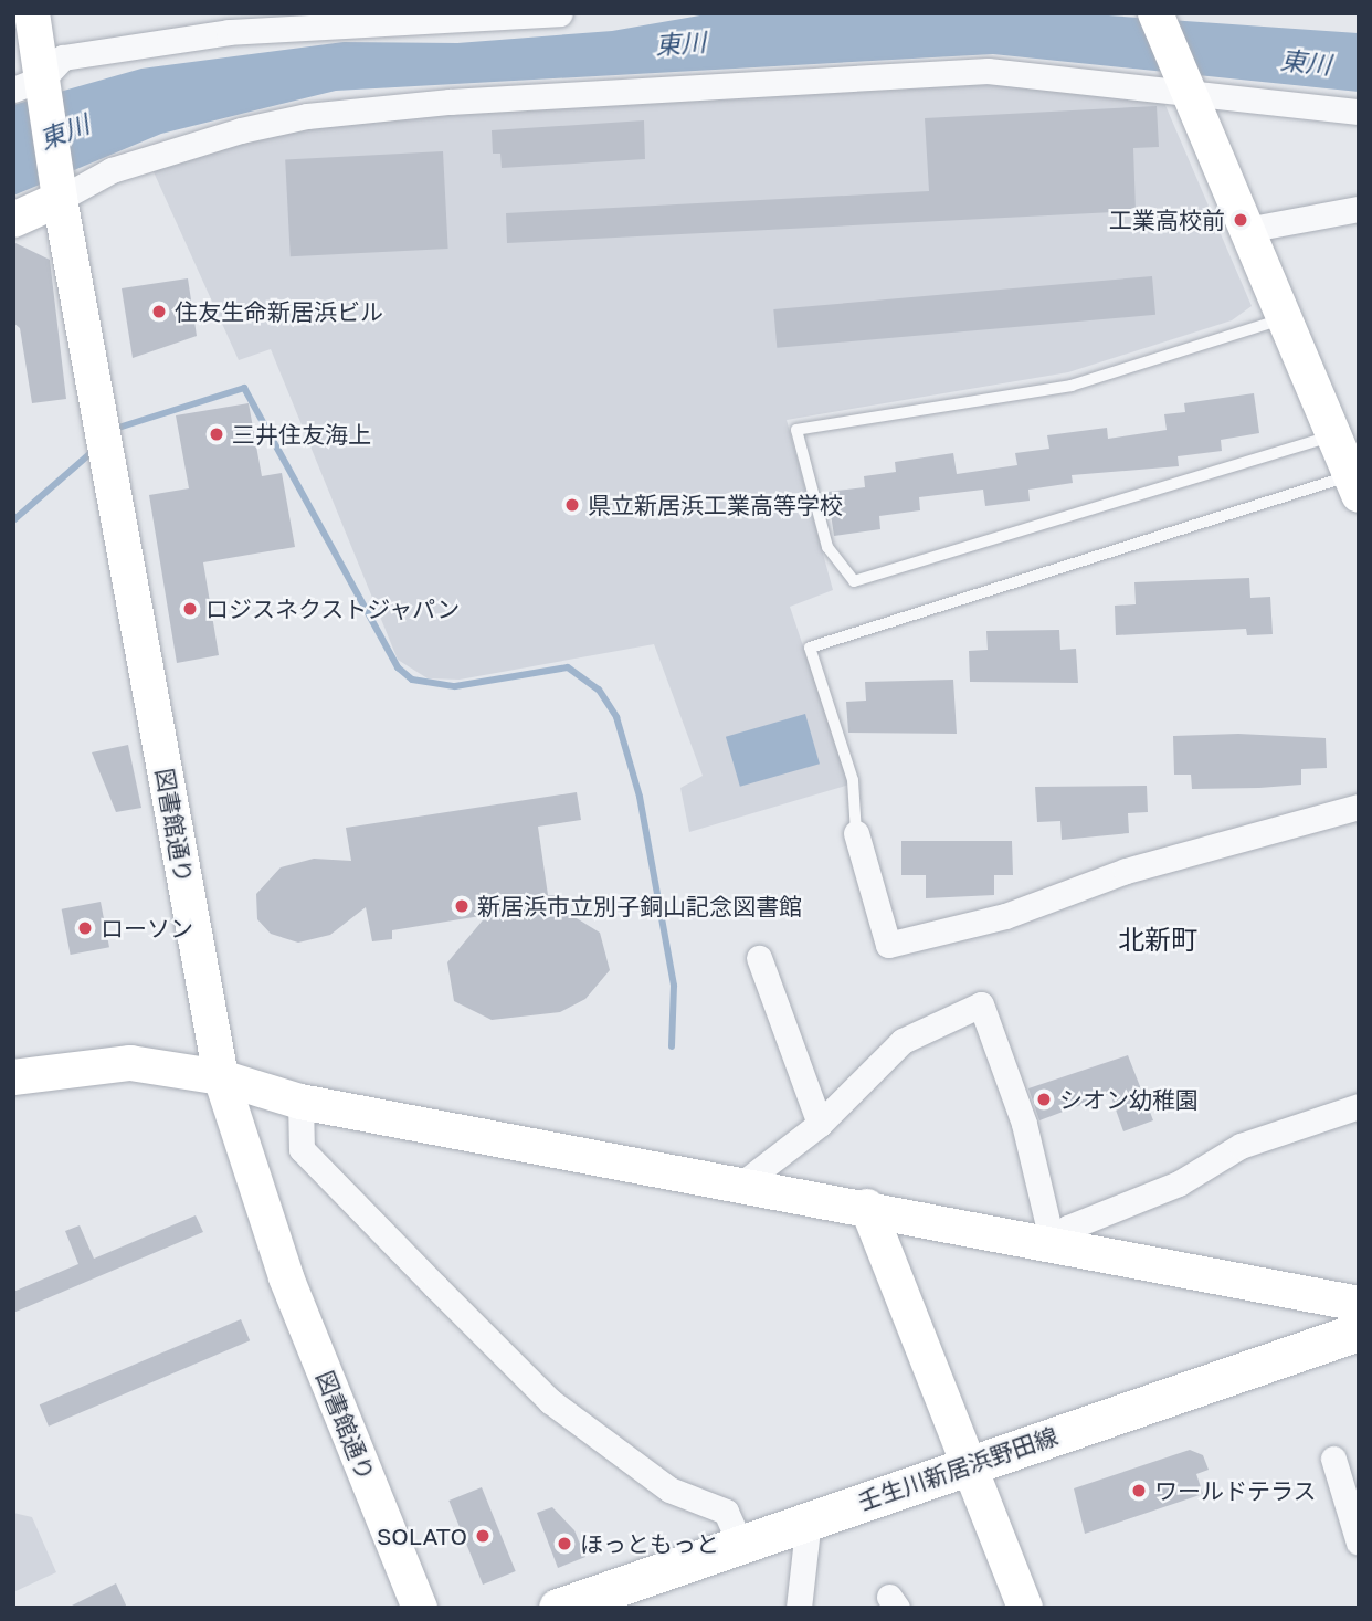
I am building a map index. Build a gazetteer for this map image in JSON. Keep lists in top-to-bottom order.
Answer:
{
  "streets": {
    "main road": ["壬生川新居浜野田線"],
    "street": ["図書館通り"]
  },
  "districts": ["北新町"],
  "water": ["東川"],
  "places": [
    "工業高校前",
    "住友生命新居浜ビル",
    "三井住友海上",
    "県立新居浜工業高等学校",
    "ロジスネクストジャパン",
    "新居浜市立別子銅山記念図書館",
    "ローソン",
    "シオン幼稚園",
    "ワールドテラス",
    "SOLATO",
    "ほっともっと"
  ]
}
